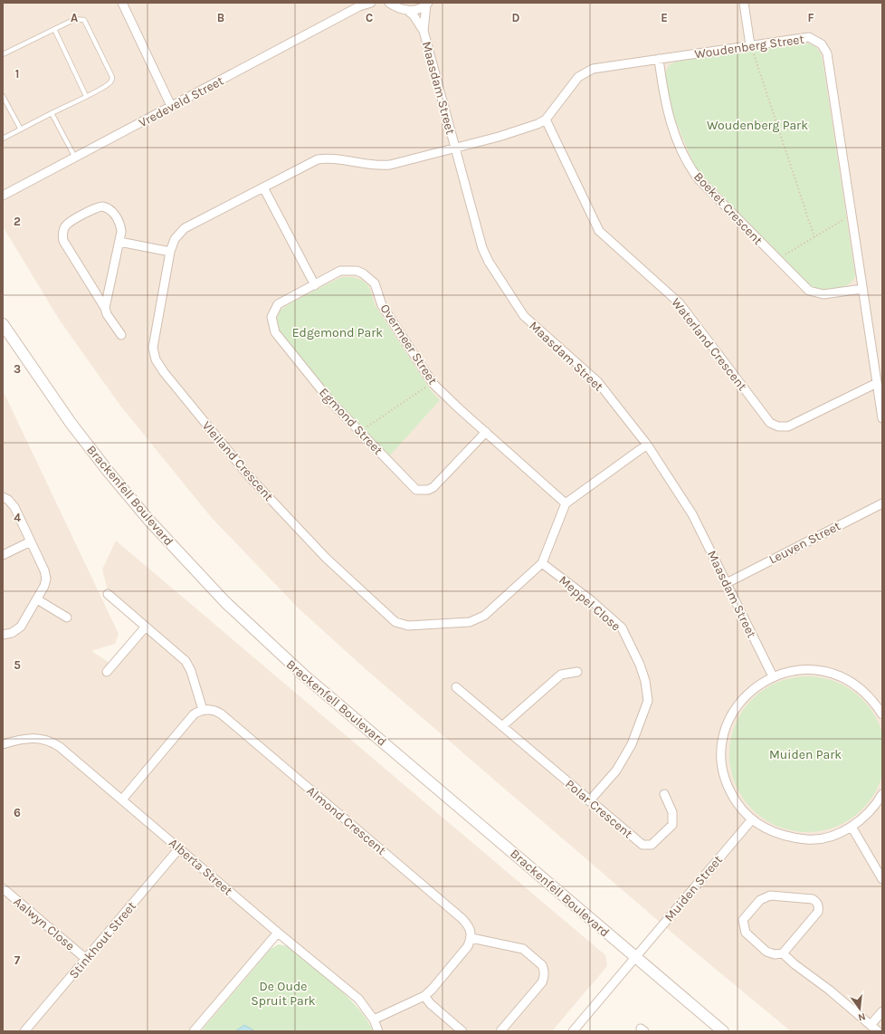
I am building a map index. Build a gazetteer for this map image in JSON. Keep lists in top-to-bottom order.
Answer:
{
  "streets": {
    "street": [
      "Woudenberg Street",
      "Maasdam Street",
      "Vredeveld Street",
      "Boeket Crescent",
      "Overmeer Street",
      "Waterland Crescent",
      "Egmond Street",
      "Vleiland Crescent",
      "Brackenfell Boulevard",
      "Leuven Street",
      "Meppel Close",
      "Polar Crescent",
      "Almond Crescent",
      "Alberta Street",
      "Muiden Street",
      "Aalwyn Close",
      "Stinkhout Street"
    ]
  },
  "crossings": [
    ["Woudenberg Street", "Maasdam Street"],
    ["Woudenberg Street", "Boeket Crescent"],
    ["Woudenberg Street", "Waterland Crescent"],
    ["Woudenberg Street", "Vleiland Crescent"],
    ["Maasdam Street", "Vleiland Crescent"],
    ["Maasdam Street", "Leuven Street"],
    ["Overmeer Street", "Egmond Street"],
    ["Overmeer Street", "Vleiland Crescent"],
    ["Vleiland Crescent", "Meppel Close"],
    ["Brackenfell Boulevard", "Muiden Street"],
    ["Meppel Close", "Polar Crescent"],
    ["Alberta Street", "Stinkhout Street"],
    ["Aalwyn Close", "Stinkhout Street"]
  ],
  "parks": [
    "Woudenberg Park",
    "Edgemond Park",
    "Muiden Park",
    "De Oude Spruit Park"
  ],
  "north": "bottom",
  "grid": {
    "columns": [
      "A",
      "B",
      "C",
      "D",
      "E",
      "F"
    ],
    "rows": [
      "1",
      "2",
      "3",
      "4",
      "5",
      "6",
      "7"
    ]
  }
}
